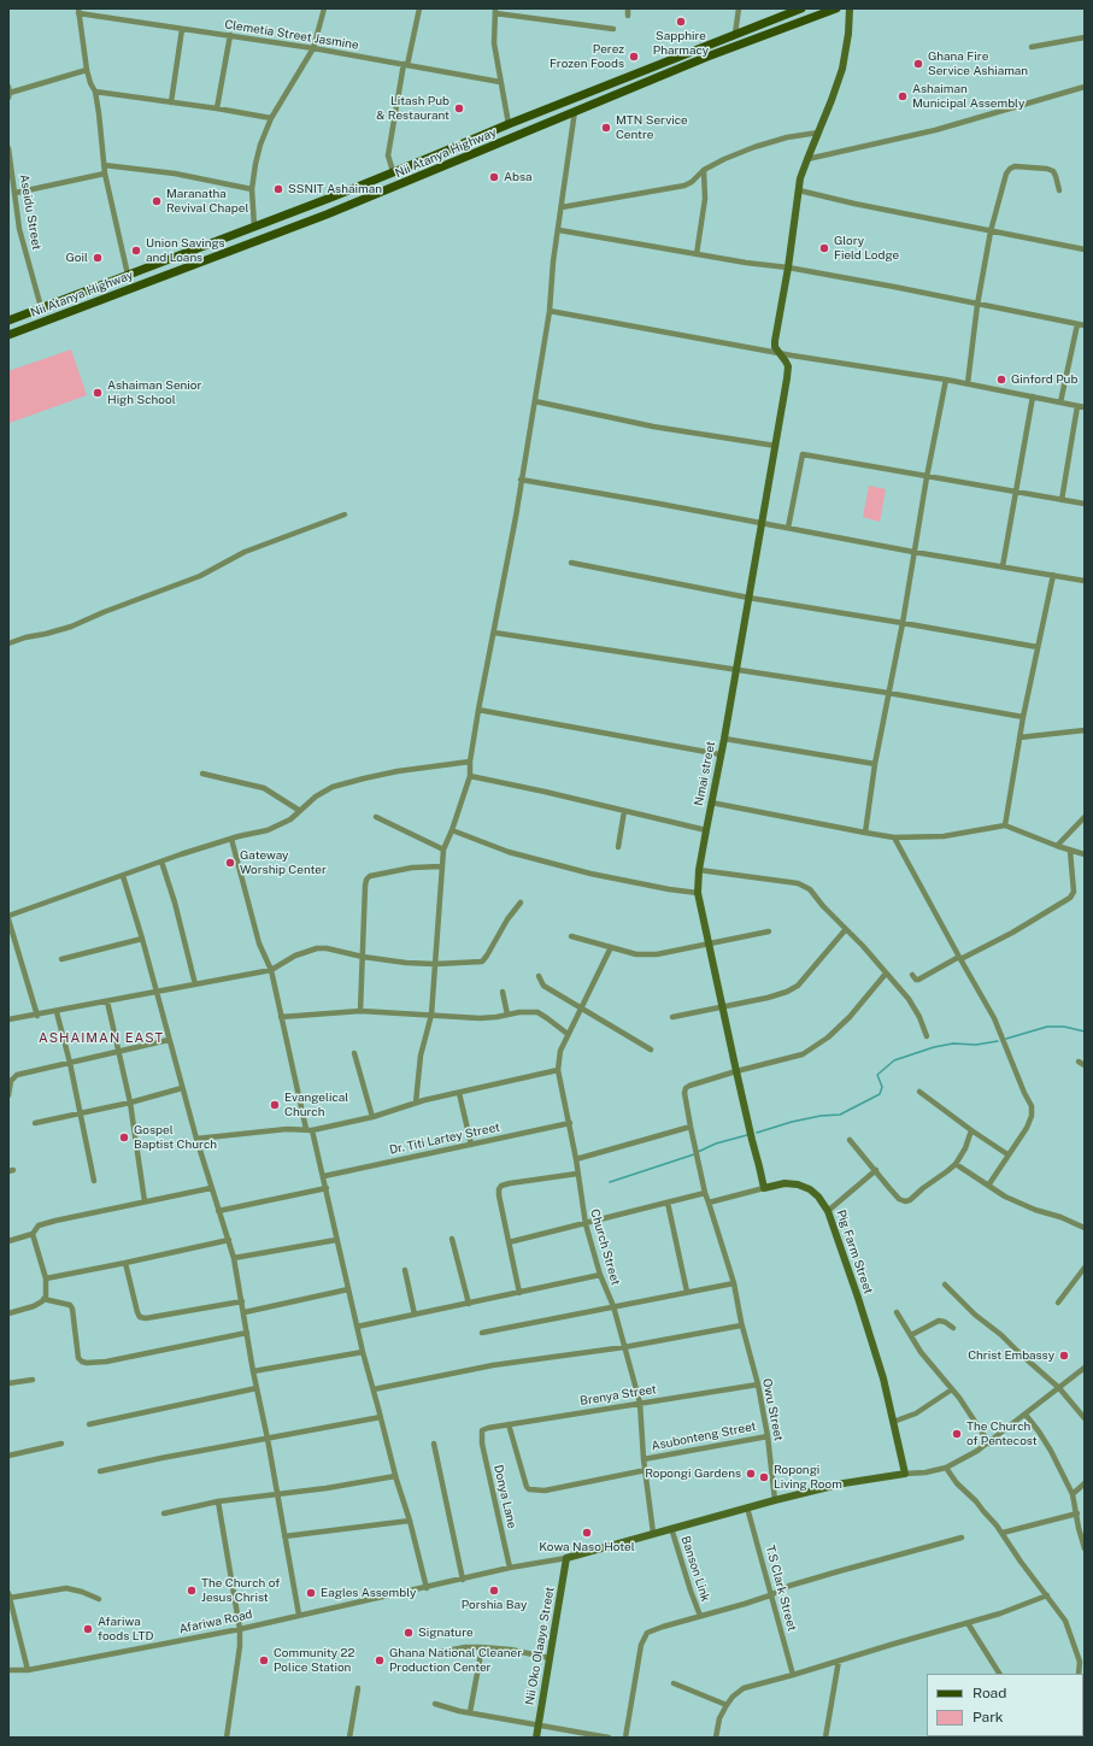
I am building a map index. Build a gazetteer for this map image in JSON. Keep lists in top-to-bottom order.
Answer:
{
  "streets": {
    "main road": ["Nii Atanya Highway"],
    "street": [
      "Clemetia Street Jasmine",
      "Aseidu Street",
      "Nmai street",
      "Dr. Titi Lartey Street",
      "Church Street",
      "Pig Farm Street",
      "Brenya Street",
      "Owu Street",
      "Asubonteng Street",
      "Donya Lane",
      "Banson Link",
      "T.S Clark Street",
      "Afariwa Road",
      "Nii Oko Olaaye Street"
    ]
  },
  "crossings": [
    ["Nmai street", "Pig Farm Street"],
    ["Dr. Titi Lartey Street", "Church Street"],
    ["Church Street", "Brenya Street"],
    ["Church Street", "Asubonteng Street"],
    ["Brenya Street", "Owu Street"],
    ["Brenya Street", "Donya Lane"],
    ["Owu Street", "Asubonteng Street"],
    ["Donya Lane", "Afariwa Road"],
    ["Afariwa Road", "Nii Oko Olaaye Street"]
  ],
  "districts": ["ASHAIMAN EAST"],
  "places": [
    "Sapphire Pharmacy",
    "Perez Frozen Foods",
    "Ghana Fire Service Ashiaman",
    "Ashaiman Municipal Assembly",
    "Litash Pub & Restaurant",
    "MTN Service Centre",
    "Absa",
    "SSNIT Ashaiman",
    "Maranatha Revival Chapel",
    "Glory Field Lodge",
    "Union Savings and Loans",
    "Goil",
    "Ginford Pub",
    "Ashaiman Senior High School",
    "Gateway Worship Center",
    "Evangelical Church",
    "Gospel Baptist Church",
    "Christ Embassy",
    "The Church of Pentecost",
    "Ropongi Gardens",
    "Ropongi Living Room",
    "Kowa Naso Hotel",
    "The Church of Jesus Christ",
    "Porshia Bay",
    "Eagles Assembly",
    "Afariwa foods LTD",
    "Signature",
    "Community 22 Police Station",
    "Ghana National Cleaner Production Center"
  ],
  "legend": ["Road", "Park"]
}
